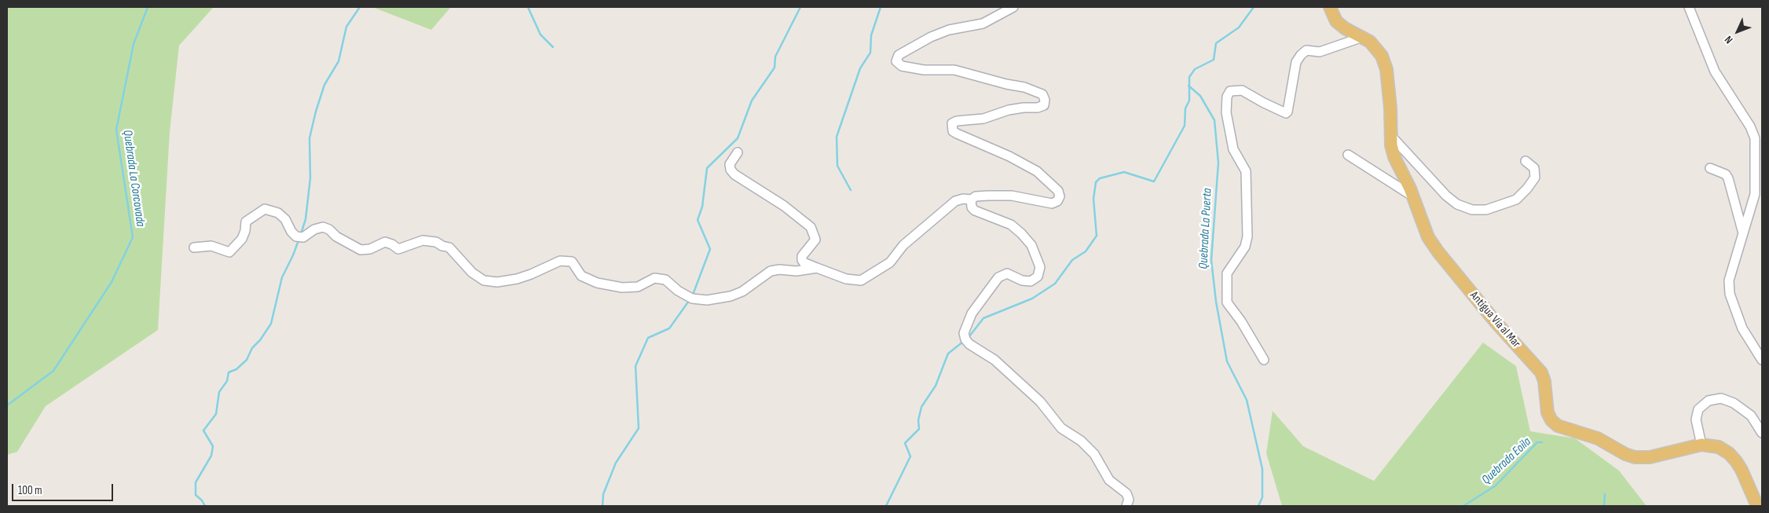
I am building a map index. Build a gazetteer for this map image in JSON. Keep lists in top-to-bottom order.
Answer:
{
  "streets": {
    "main road": ["Antigua Vía al Mar"]
  },
  "water": ["Quebrada La Corcovada", "Quebrada La Puerta", "Quebrada Eoila"],
  "scale_bar": "100 m",
  "north": "bottom left"
}
